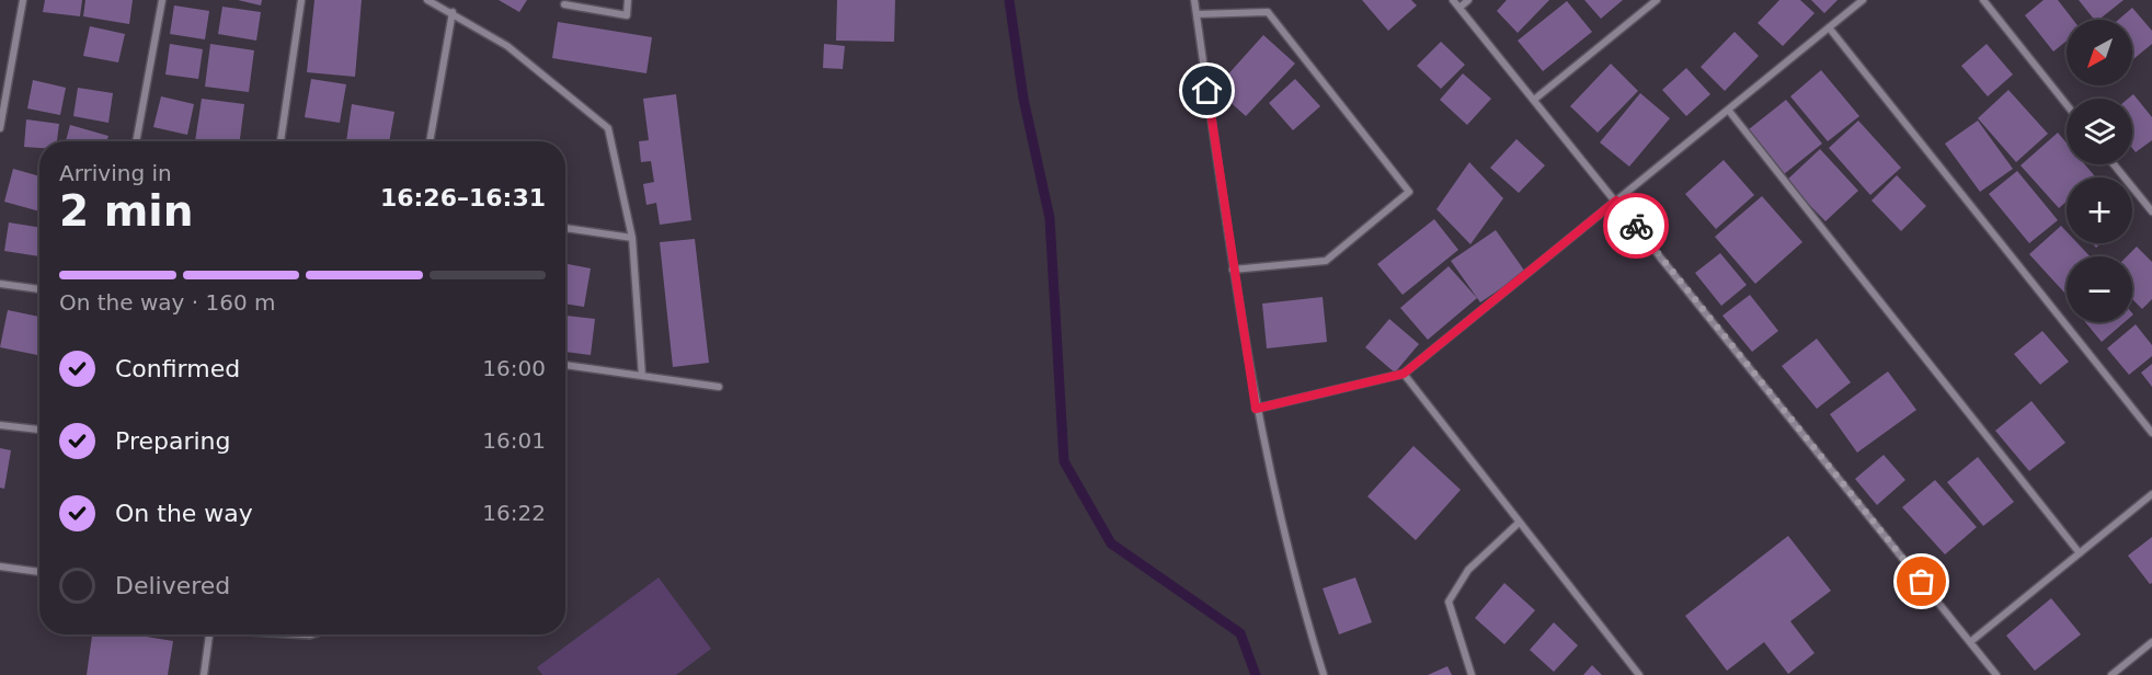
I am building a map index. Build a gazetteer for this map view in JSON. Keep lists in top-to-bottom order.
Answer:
{
  "north": "bottom left",
  "page": {
    "map_buttons": ["+", "−"],
    "heading": ["2 min", "Arriving in", "16:26–16:31"],
    "bar": "On the way · 160 m",
    "list": [
      ["Confirmed", "16:00"],
      ["Preparing", "16:01"],
      ["On the way", "16:22"],
      "Delivered"
    ]
  }
}
